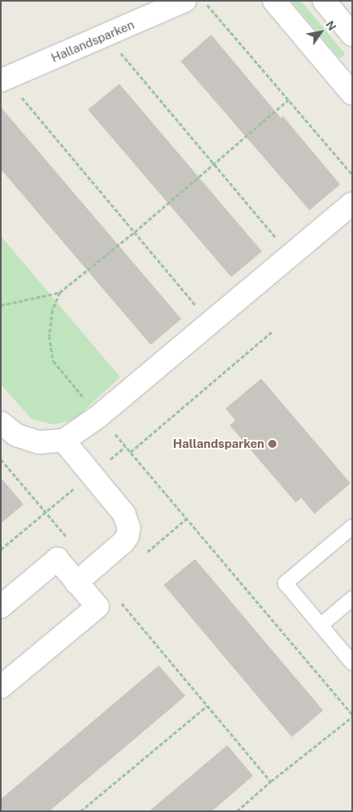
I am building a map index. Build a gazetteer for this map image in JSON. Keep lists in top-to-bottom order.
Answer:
{
  "streets": {
    "street": ["Hallandsparken"]
  },
  "places": ["Hallandsparken"],
  "north": "top right"
}
